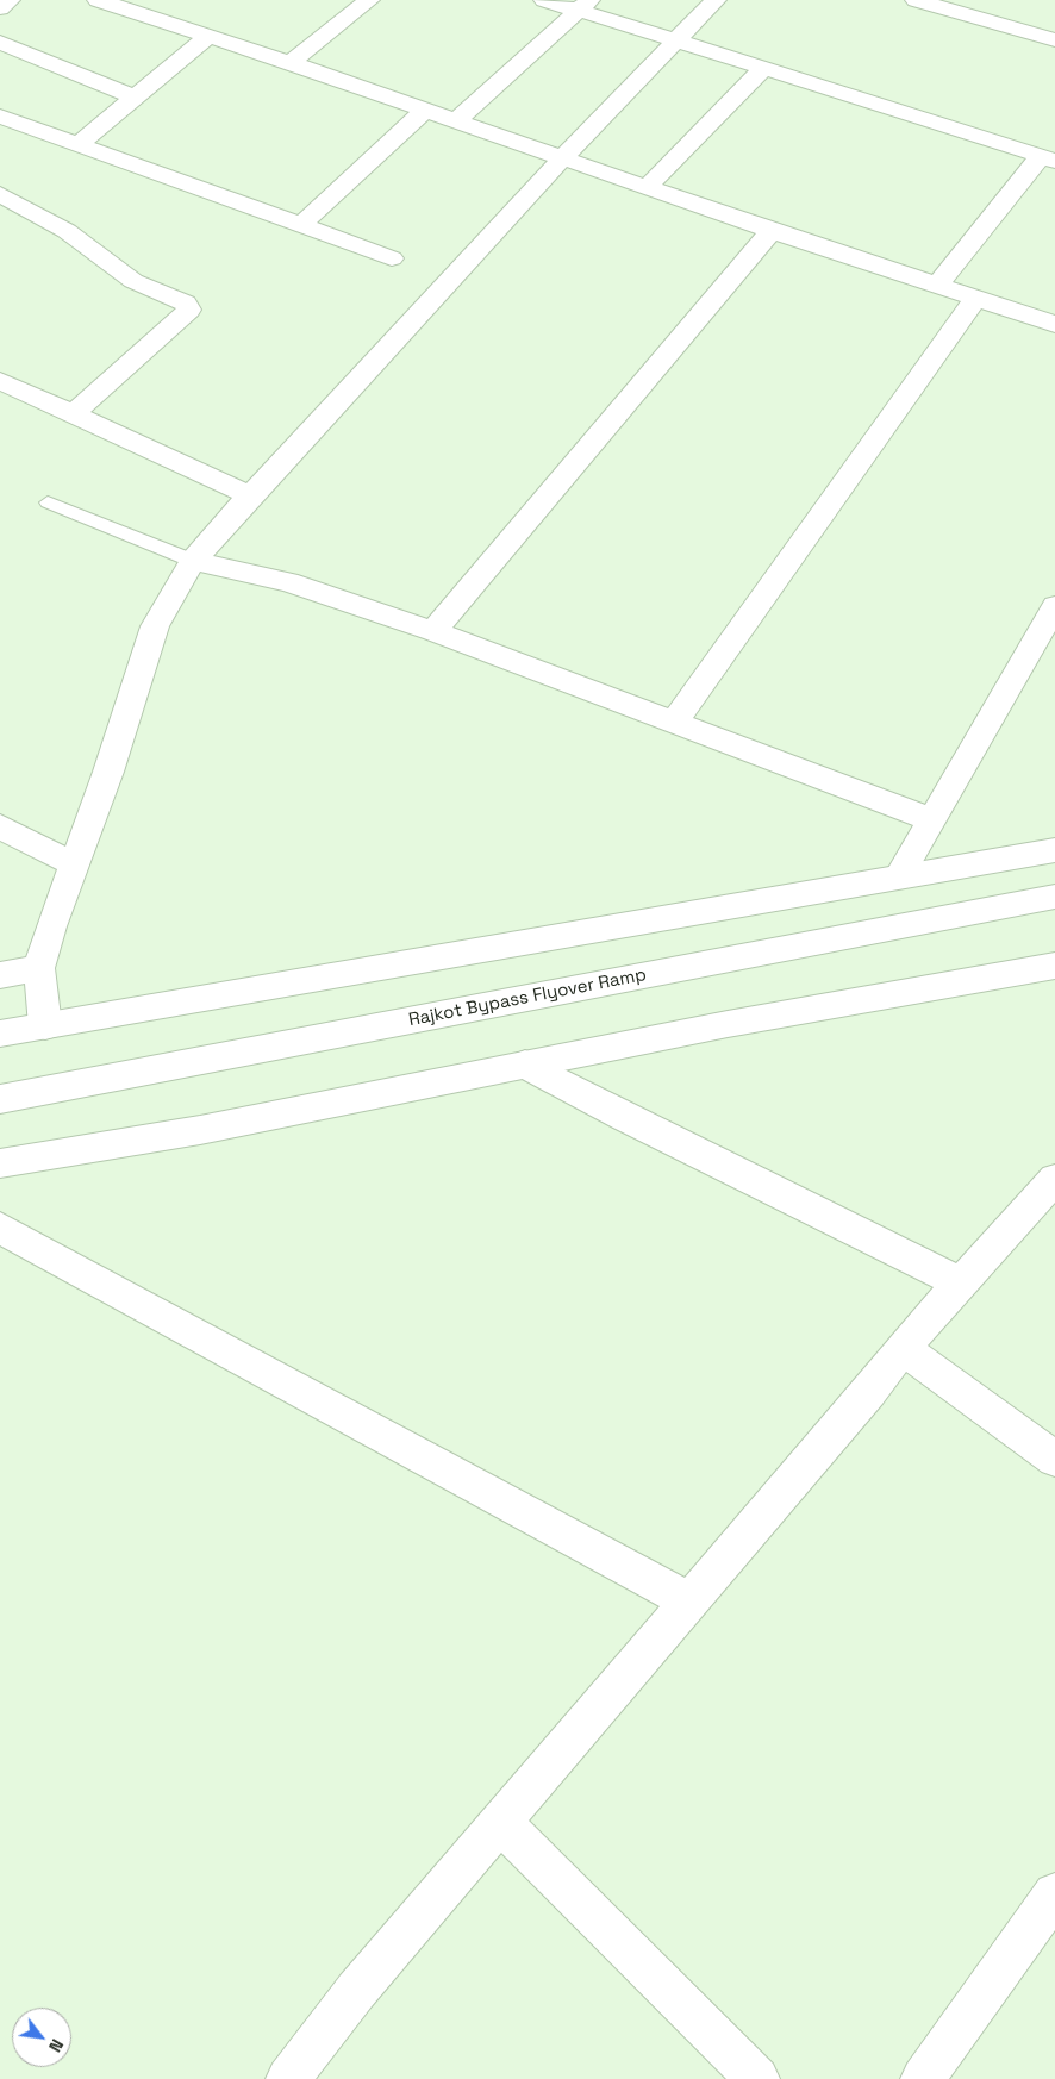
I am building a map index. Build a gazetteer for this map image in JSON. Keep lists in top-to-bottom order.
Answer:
{
  "streets": {
    "main road": ["Rajkot Bypass Flyover Ramp"]
  },
  "north": "bottom right"
}
